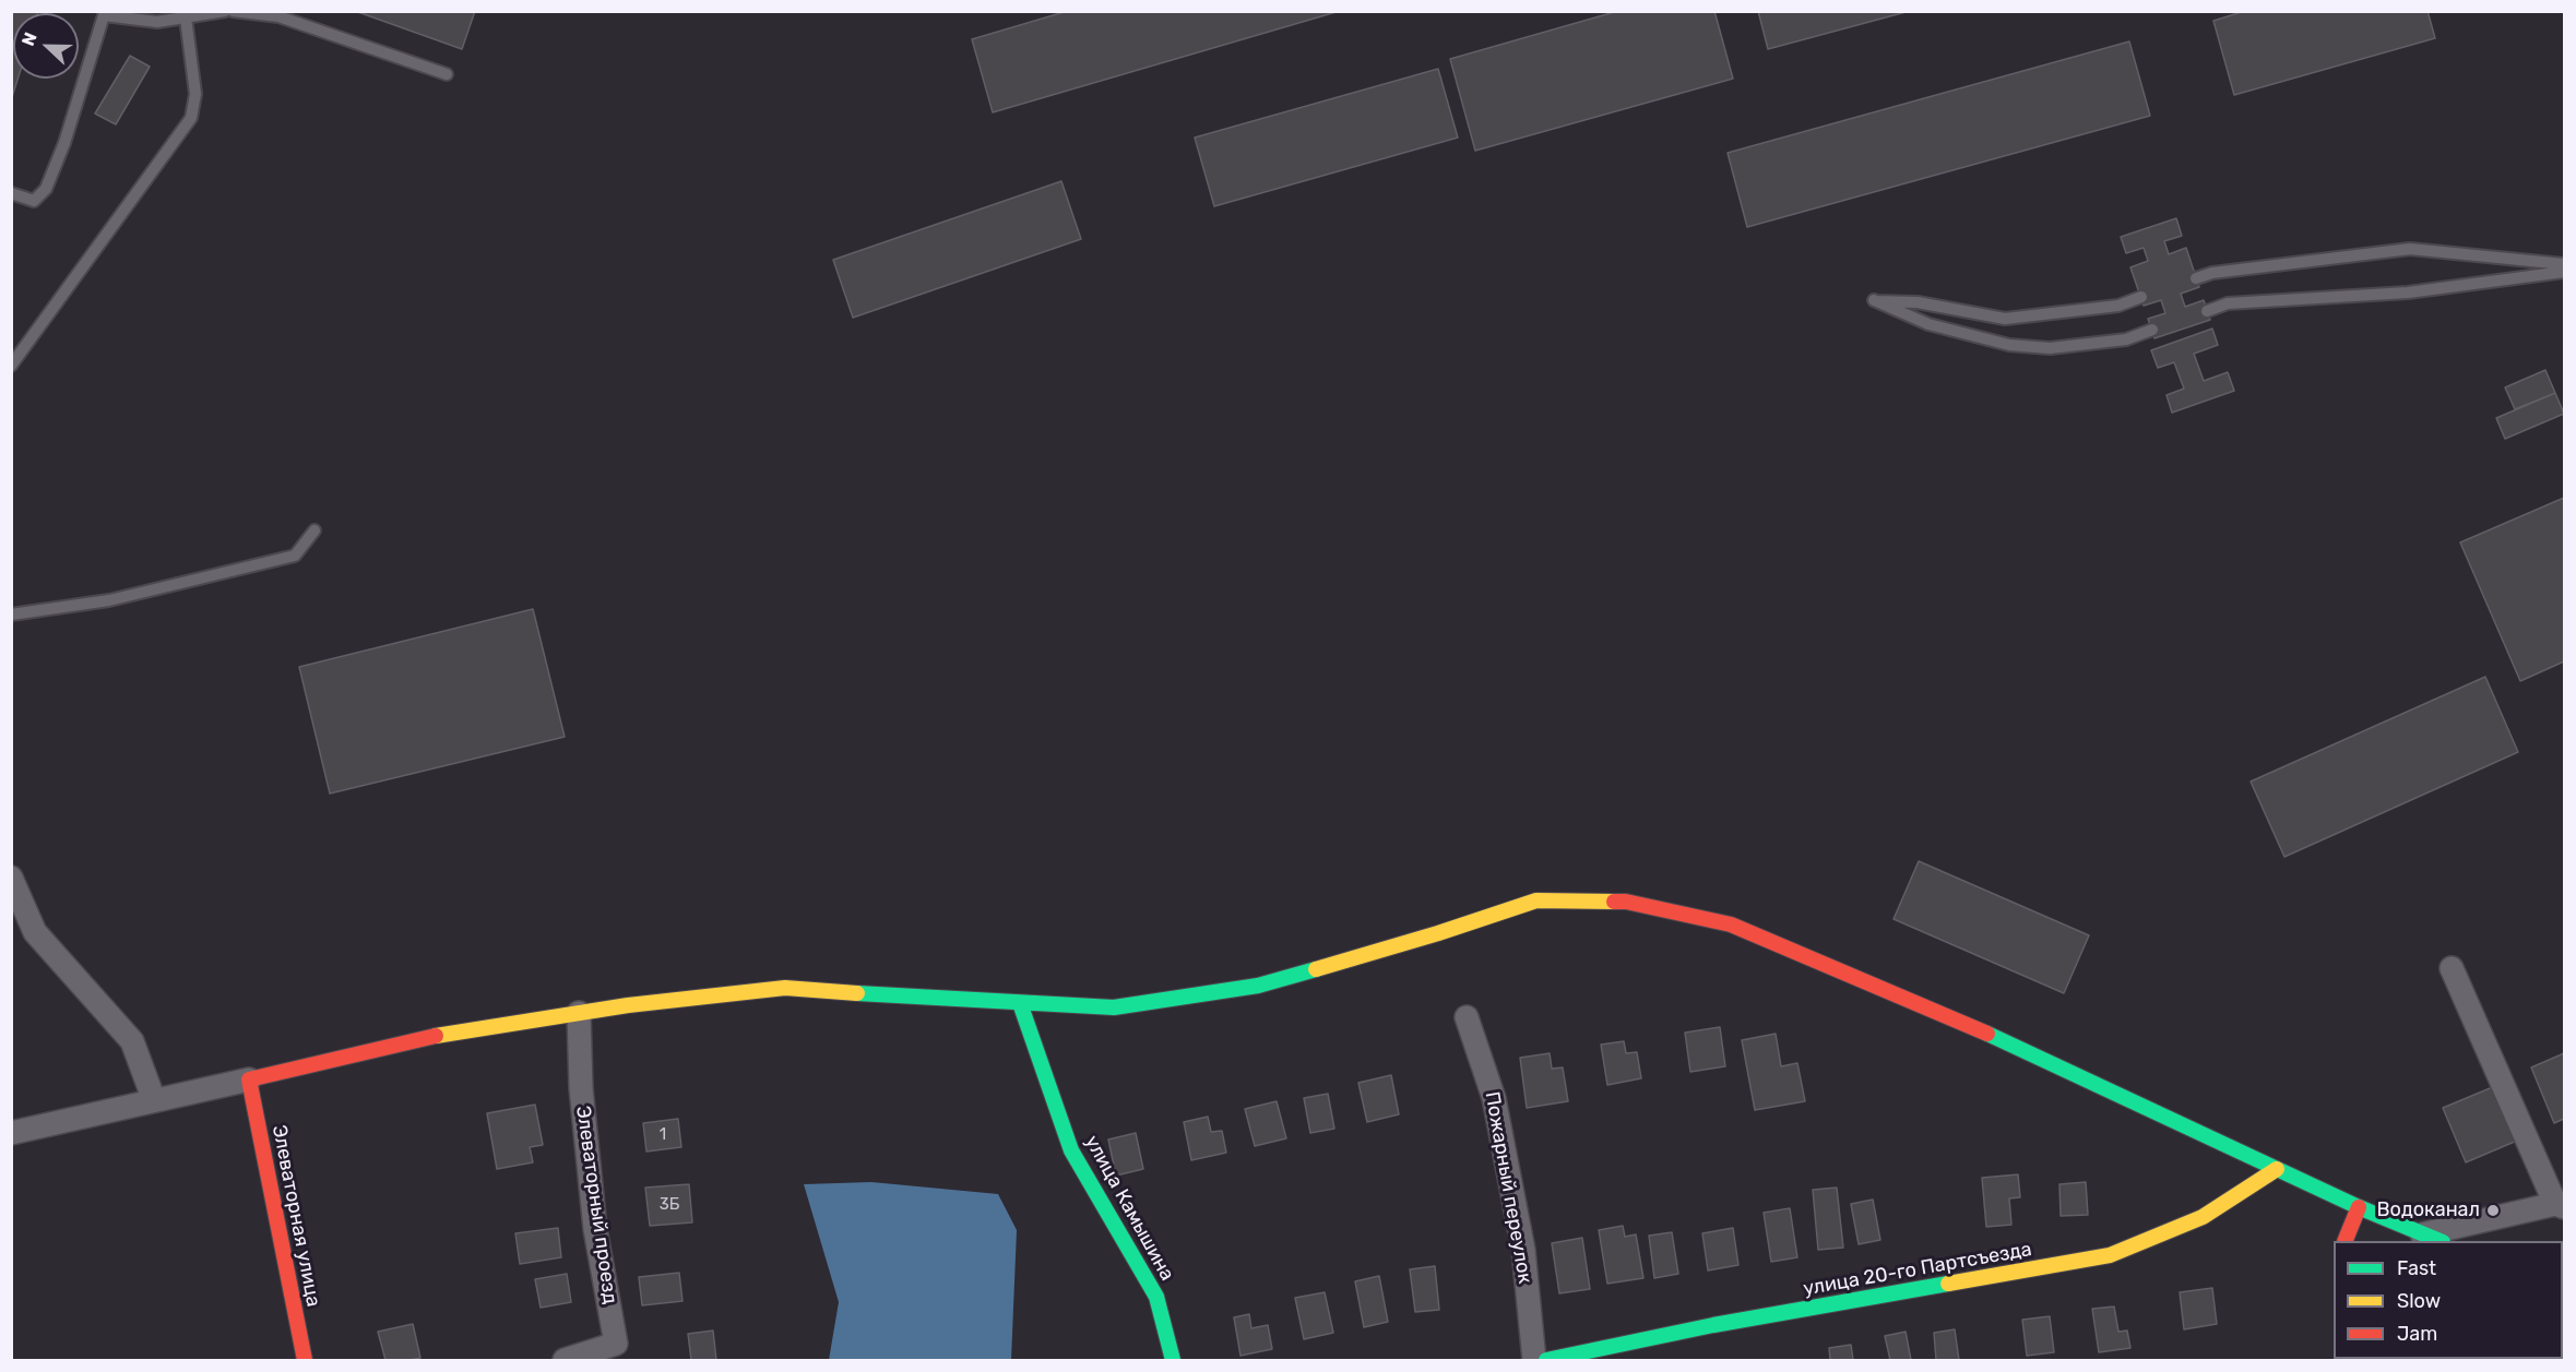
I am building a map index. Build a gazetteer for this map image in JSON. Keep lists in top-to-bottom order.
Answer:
{
  "streets": {
    "street": [
      "Пожарный переулок",
      "Элеваторный проезд",
      "улица Камышина",
      "Элеваторная улица",
      "улица 20-го Партсъезда"
    ]
  },
  "places": ["Водоканал"],
  "house_numbers": ["1", "3Б"],
  "legend": ["Fast", "Slow", "Jam"],
  "north": "left"
}
